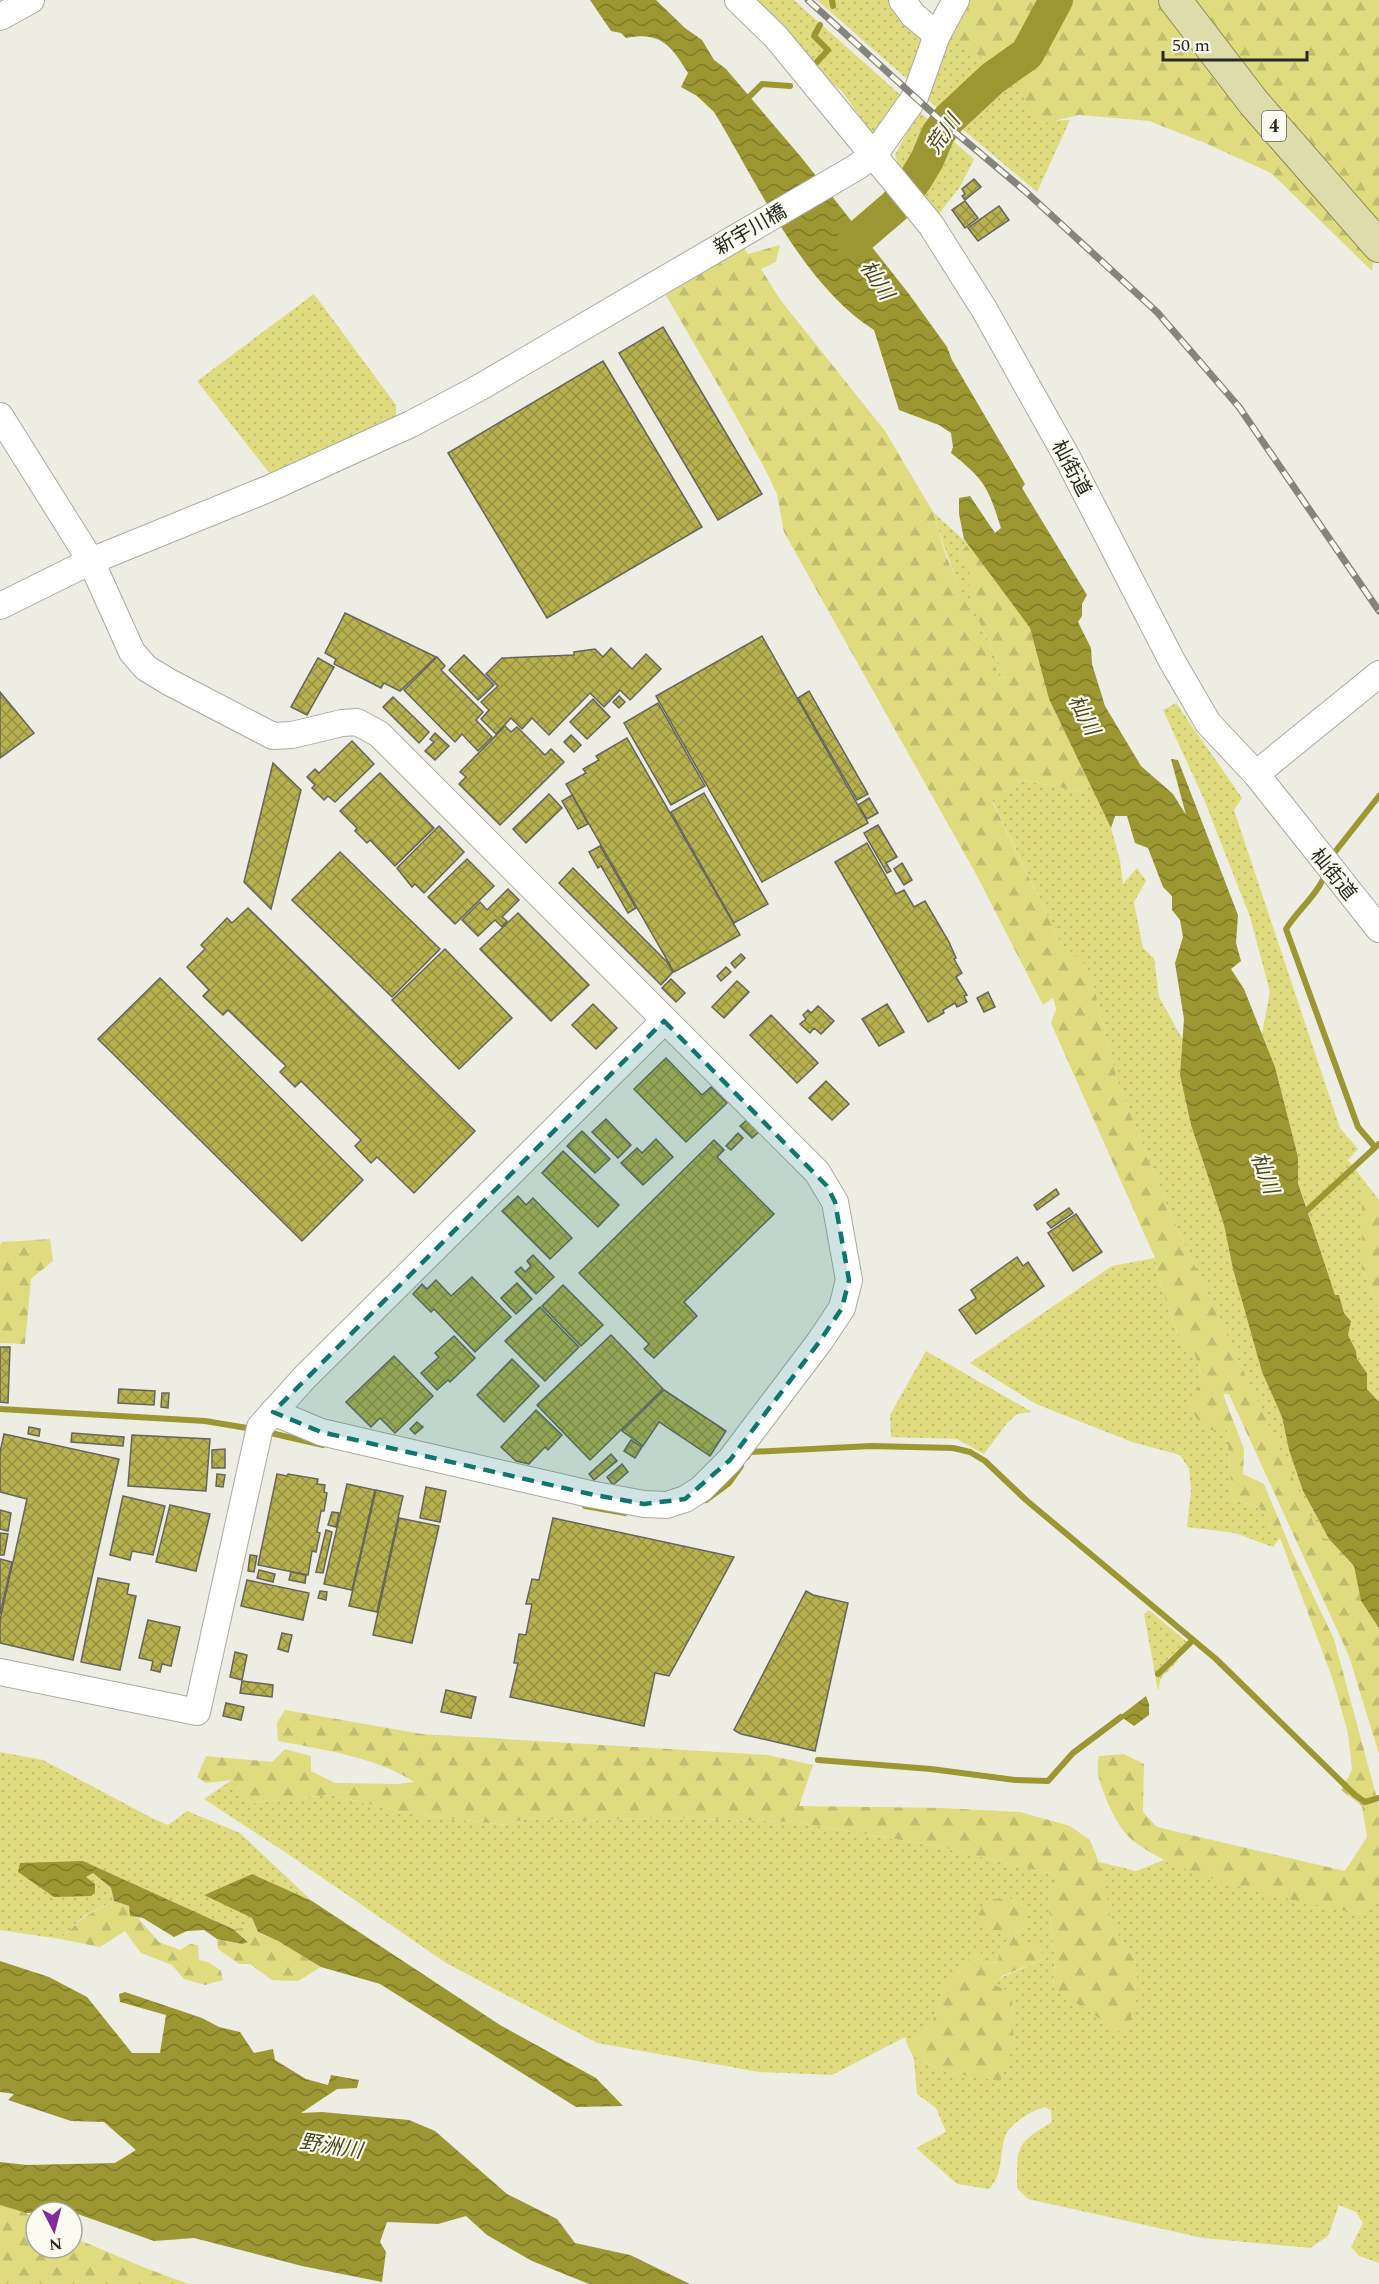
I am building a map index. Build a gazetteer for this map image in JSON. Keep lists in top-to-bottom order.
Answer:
{
  "streets": {
    "main road": ["4"],
    "street": ["新宇川橋", "杣街道"]
  },
  "crossings": [
    ["新宇川橋", "杣街道"]
  ],
  "water": ["荒川", "杣川", "野洲川"],
  "scale_bar": "50 m",
  "north": "bottom"
}
